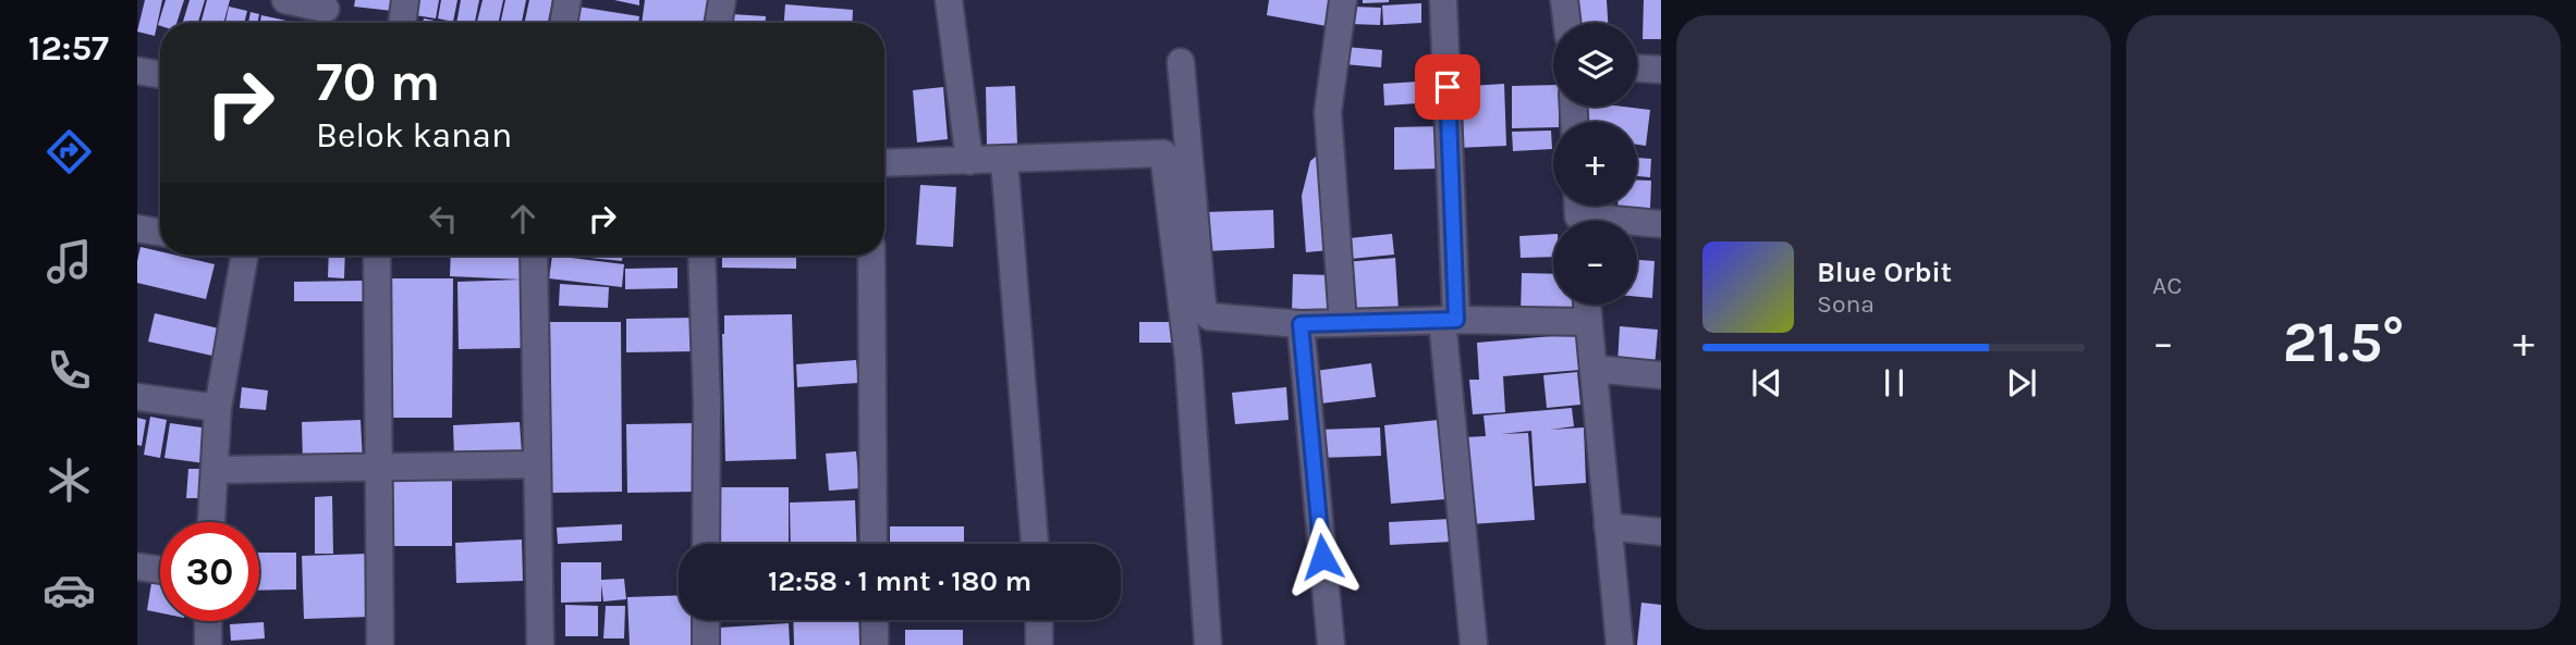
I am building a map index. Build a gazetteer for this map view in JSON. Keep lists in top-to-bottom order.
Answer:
{
  "page": {
    "tabs": "12:57",
    "tile": "AC",
    "map_buttons": ["+", "−"],
    "turn": ["70 m", "Belok kanan"],
    "song": ["Blue Orbit", "Sona"],
    "heat": ["−", "21.5°", "+"],
    "limit": "30",
    "trip": "12:58 · 1 mnt · 180 m"
  }
}
